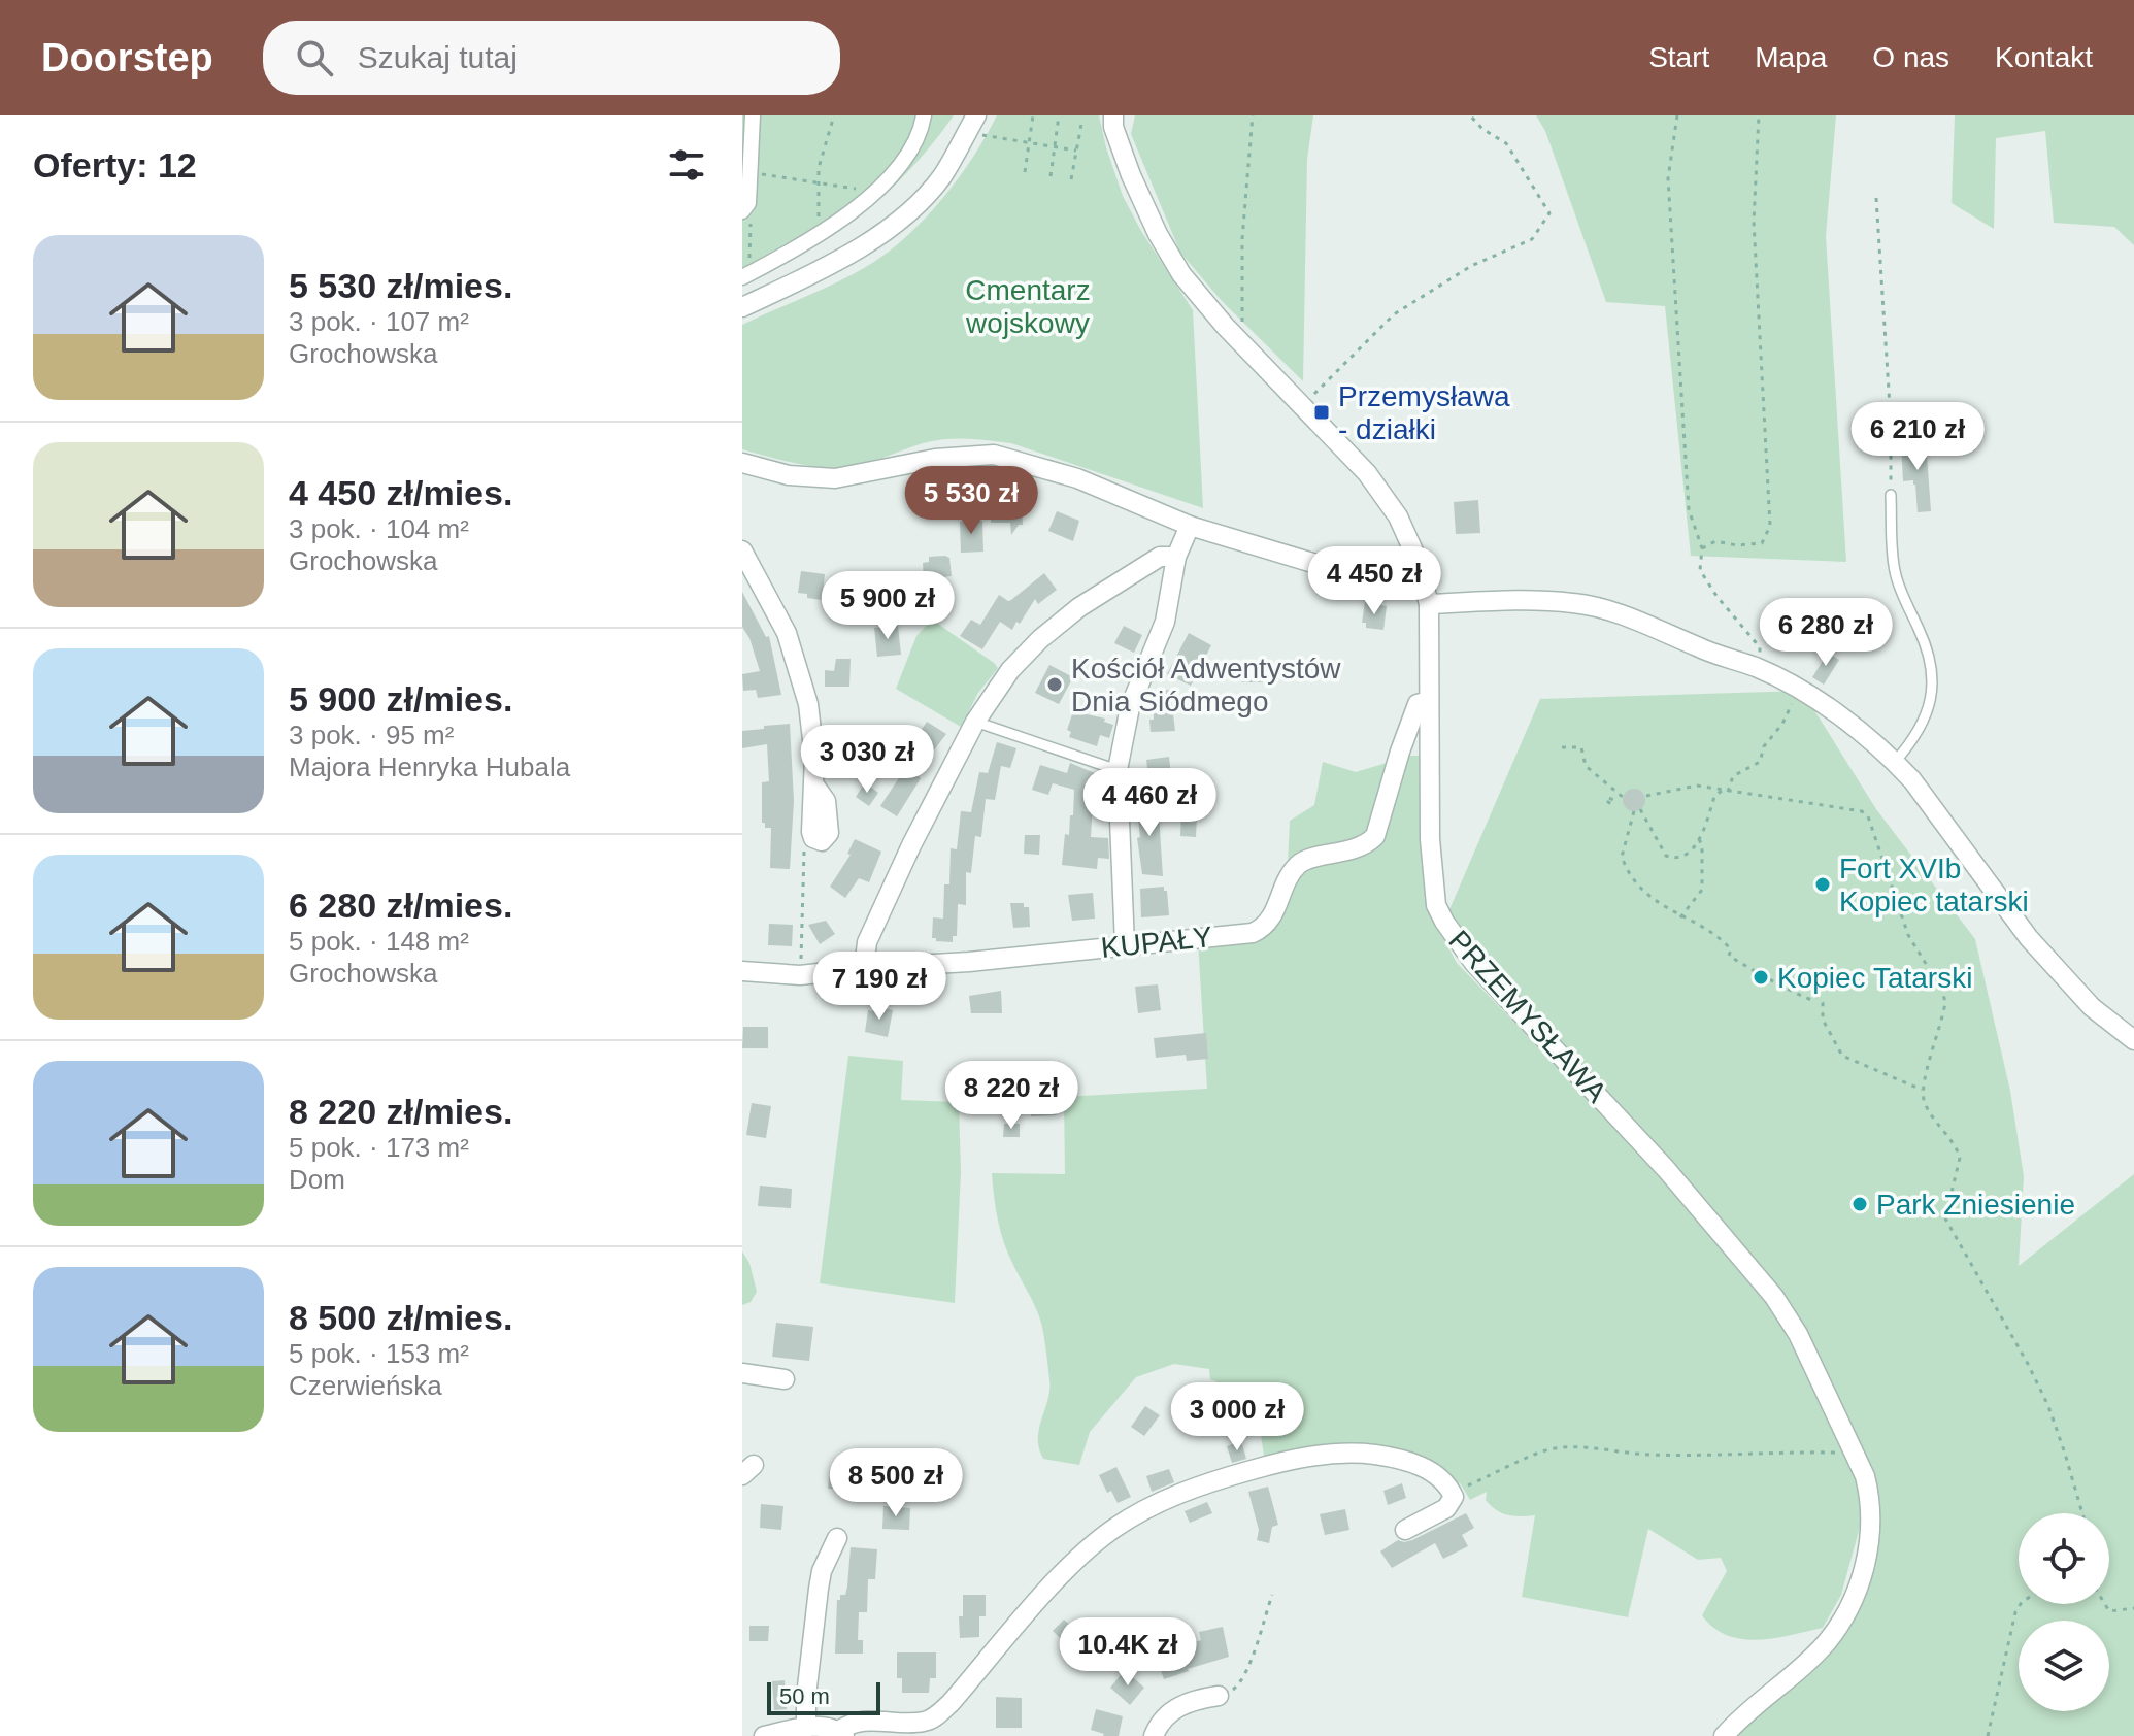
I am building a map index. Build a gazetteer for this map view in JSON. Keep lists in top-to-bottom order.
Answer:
{
  "streets": {
    "street": ["KUPAŁY", "PRZEMYSŁAWA"]
  },
  "crossings": [
    ["KUPAŁY", "PRZEMYSŁAWA"]
  ],
  "parks": ["Cmentarz wojskowy"],
  "places": {
    "transit": ["Przemysława - działki"],
    "other": [
      "Kościół Adwentystów Dnia Siódmego",
      "Fort XVIb Kopiec tatarski",
      "Kopiec Tatarski",
      "Park Zniesienie"
    ]
  },
  "scale_bar": "50 m",
  "page": {
    "header": "Doorstep",
    "search": "Szukaj tutaj",
    "nav": [
      "Start",
      "Mapa",
      "O nas",
      "Kontakt"
    ],
    "heading": "Oferty: 12",
    "list": [
      {
        "name": "5 530 zł/mies.",
        "note": "3 pok. · 107 m² · Grochowska"
      },
      {
        "name": "4 450 zł/mies.",
        "note": "3 pok. · 104 m² · Grochowska"
      },
      {
        "name": "5 900 zł/mies.",
        "note": "3 pok. · 95 m² · Majora Henryka Hubala"
      },
      {
        "name": "6 280 zł/mies.",
        "note": "5 pok. · 148 m² · Grochowska"
      },
      {
        "name": "8 220 zł/mies.",
        "note": "5 pok. · 173 m² · Dom"
      },
      {
        "name": "8 500 zł/mies.",
        "note": "5 pok. · 153 m² · Czerwieńska"
      }
    ],
    "price": [
      "6 210 zł",
      "5 530 zł",
      "4 450 zł",
      "5 900 zł",
      "6 280 zł",
      "3 030 zł",
      "4 460 zł",
      "7 190 zł",
      "8 220 zł",
      "3 000 zł",
      "8 500 zł",
      "10.4K zł"
    ],
    "scale": "50 m"
  }
}
